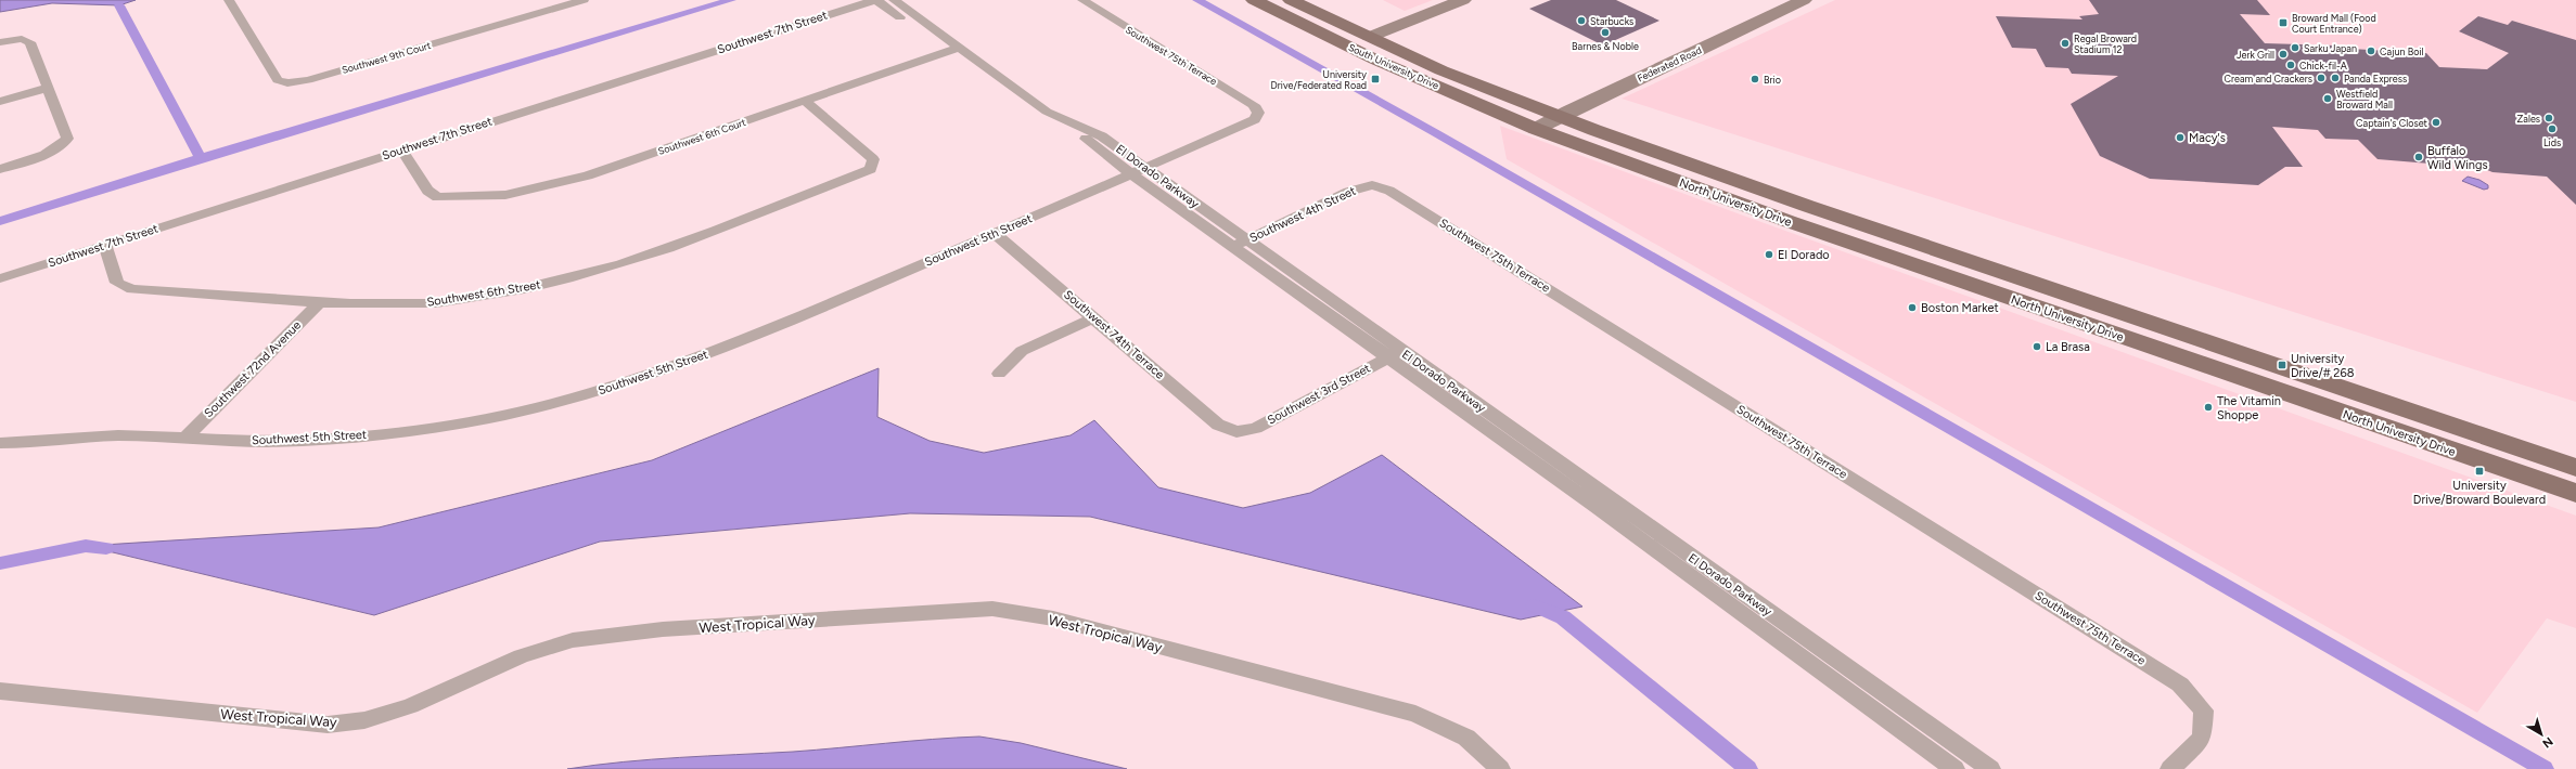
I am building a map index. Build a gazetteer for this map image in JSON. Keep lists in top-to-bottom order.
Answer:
{
  "streets": {
    "main road": ["South University Drive", "North University Drive"],
    "street": [
      "Southwest 7th Street",
      "Southwest 75th Terrace",
      "Southwest 9th Court",
      "Federated Road",
      "Southwest 6th Court",
      "El Dorado Parkway",
      "Southwest 4th Street",
      "Southwest 5th Street",
      "Southwest 6th Street",
      "Southwest 74th Terrace",
      "Southwest 72nd Avenue",
      "Southwest 3rd Street",
      "West Tropical Way"
    ]
  },
  "crossings": [
    ["Southwest 7th Street", "Southwest 6th Court"],
    ["Southwest 7th Street", "El Dorado Parkway"],
    ["Southwest 7th Street", "Southwest 6th Street"],
    ["Southwest 75th Terrace", "Southwest 4th Street"],
    ["Southwest 75th Terrace", "Southwest 5th Street"],
    ["Federated Road", "South University Drive"],
    ["Federated Road", "North University Drive"],
    ["South University Drive", "North University Drive"],
    ["Southwest 6th Court", "El Dorado Parkway"],
    ["Southwest 6th Court", "Southwest 6th Street"],
    ["El Dorado Parkway", "Southwest 4th Street"],
    ["El Dorado Parkway", "Southwest 5th Street"],
    ["El Dorado Parkway", "Southwest 3rd Street"],
    ["Southwest 5th Street", "Southwest 74th Terrace"],
    ["Southwest 5th Street", "Southwest 72nd Avenue"],
    ["Southwest 6th Street", "Southwest 72nd Avenue"],
    ["Southwest 74th Terrace", "Southwest 3rd Street"]
  ],
  "places": {
    "other": [
      "Starbucks",
      "Barnes & Noble",
      "Regal Broward Stadium 12",
      "Sarku Japan",
      "Cajun Boil",
      "Jerk Grill",
      "Chick-fil-A",
      "Cream and Crackers",
      "Panda Express",
      "Brio",
      "Westfield Broward Mall",
      "Zales",
      "Captain's Closet",
      "Lids",
      "Macy's",
      "Buffalo Wild Wings",
      "El Dorado",
      "Boston Market",
      "La Brasa",
      "The Vitamin Shoppe"
    ],
    "transit": [
      "Broward Mall (Food Court Entrance)",
      "University Drive/Federated Road",
      "University Drive/# 268",
      "University Drive/Broward Boulevard"
    ]
  },
  "north": "bottom right"
}
